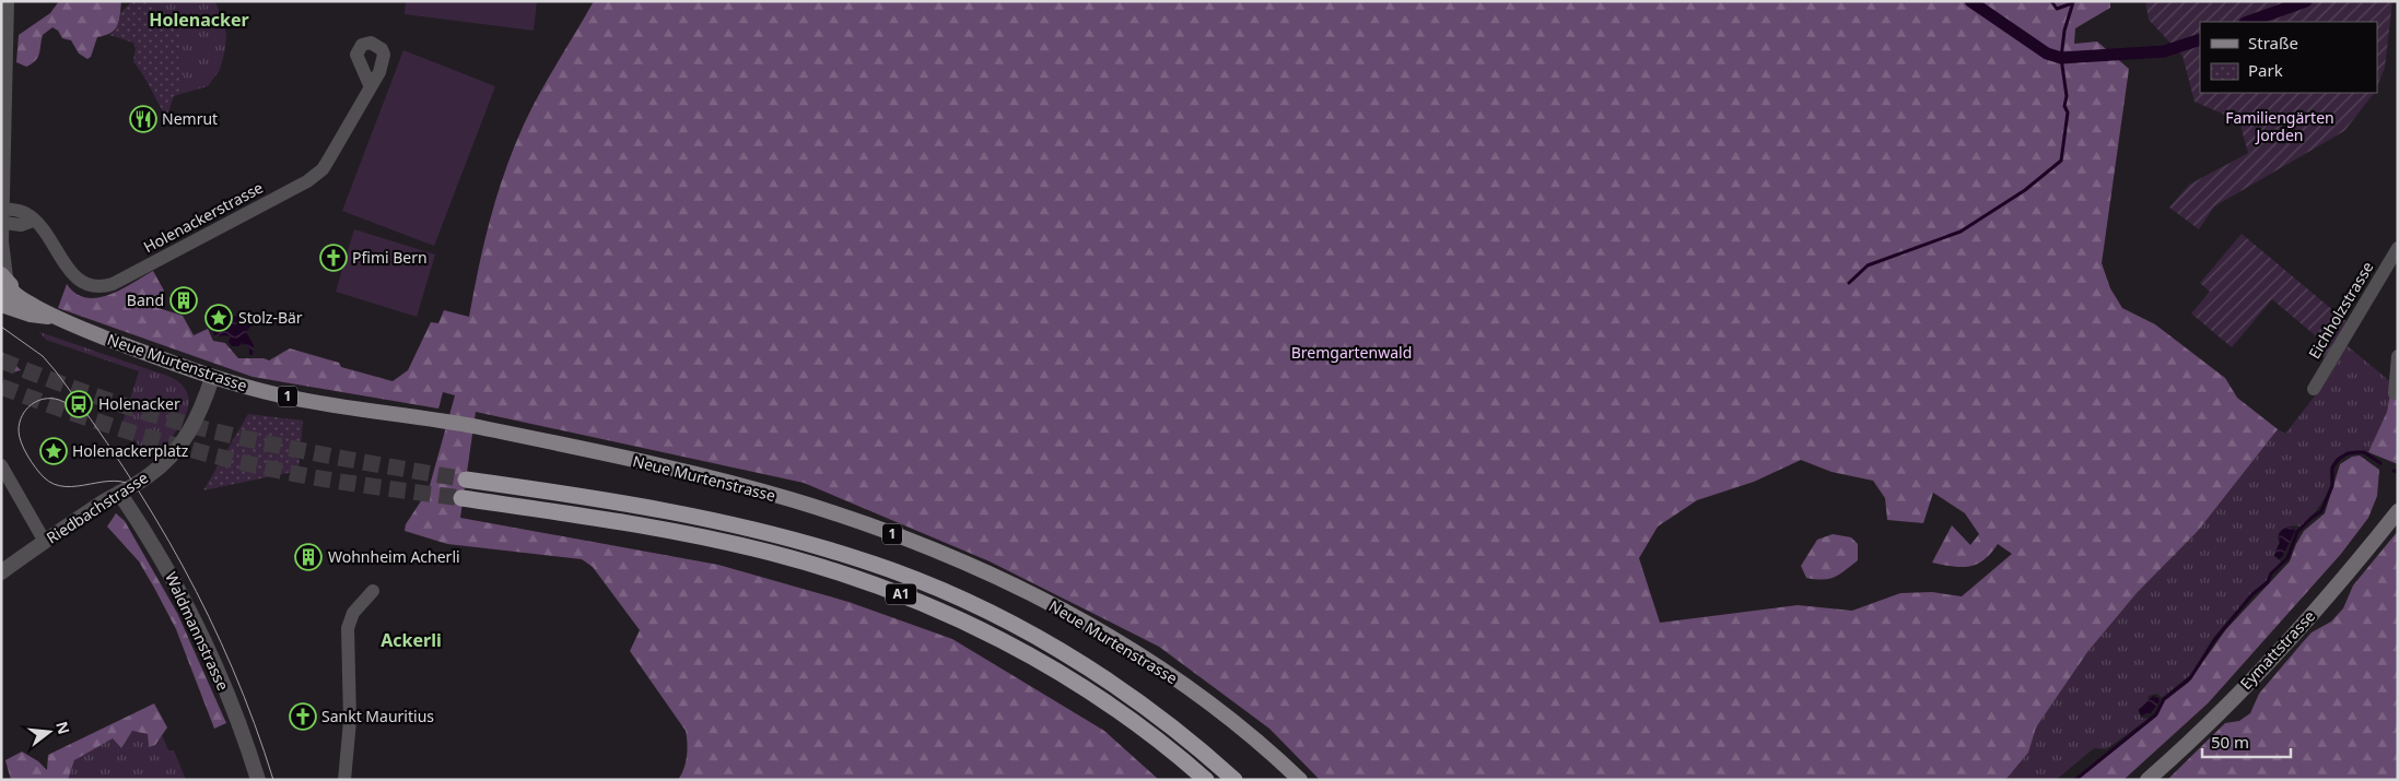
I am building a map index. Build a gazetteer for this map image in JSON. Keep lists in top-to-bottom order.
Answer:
{
  "streets": {
    "highway": ["A1"],
    "main road": ["Neue Murtenstrasse", "1", "Eymattstrasse"],
    "street": [
      "Holenackerstrasse",
      "Eichholzstrasse",
      "Riedbachstrasse",
      "Waldmannstrasse"
    ]
  },
  "crossings": [
    ["Neue Murtenstrasse", "Riedbachstrasse"],
    ["Riedbachstrasse", "Waldmannstrasse"]
  ],
  "districts": ["Holenacker", "Ackerli"],
  "parks": ["Familiengärten Jorden", "Bremgartenwald"],
  "places": {
    "restaurant": ["Nemrut"],
    "church": ["Pfimi Bern", "Sankt Mauritius"],
    "building": ["Band", "Wohnheim Acherli"],
    "place": ["Stolz-Bär", "Holenackerplatz"],
    "bus stop": ["Holenacker"]
  },
  "legend": ["Straße", "Park"],
  "scale_bar": "50 m",
  "north": "right"
}
